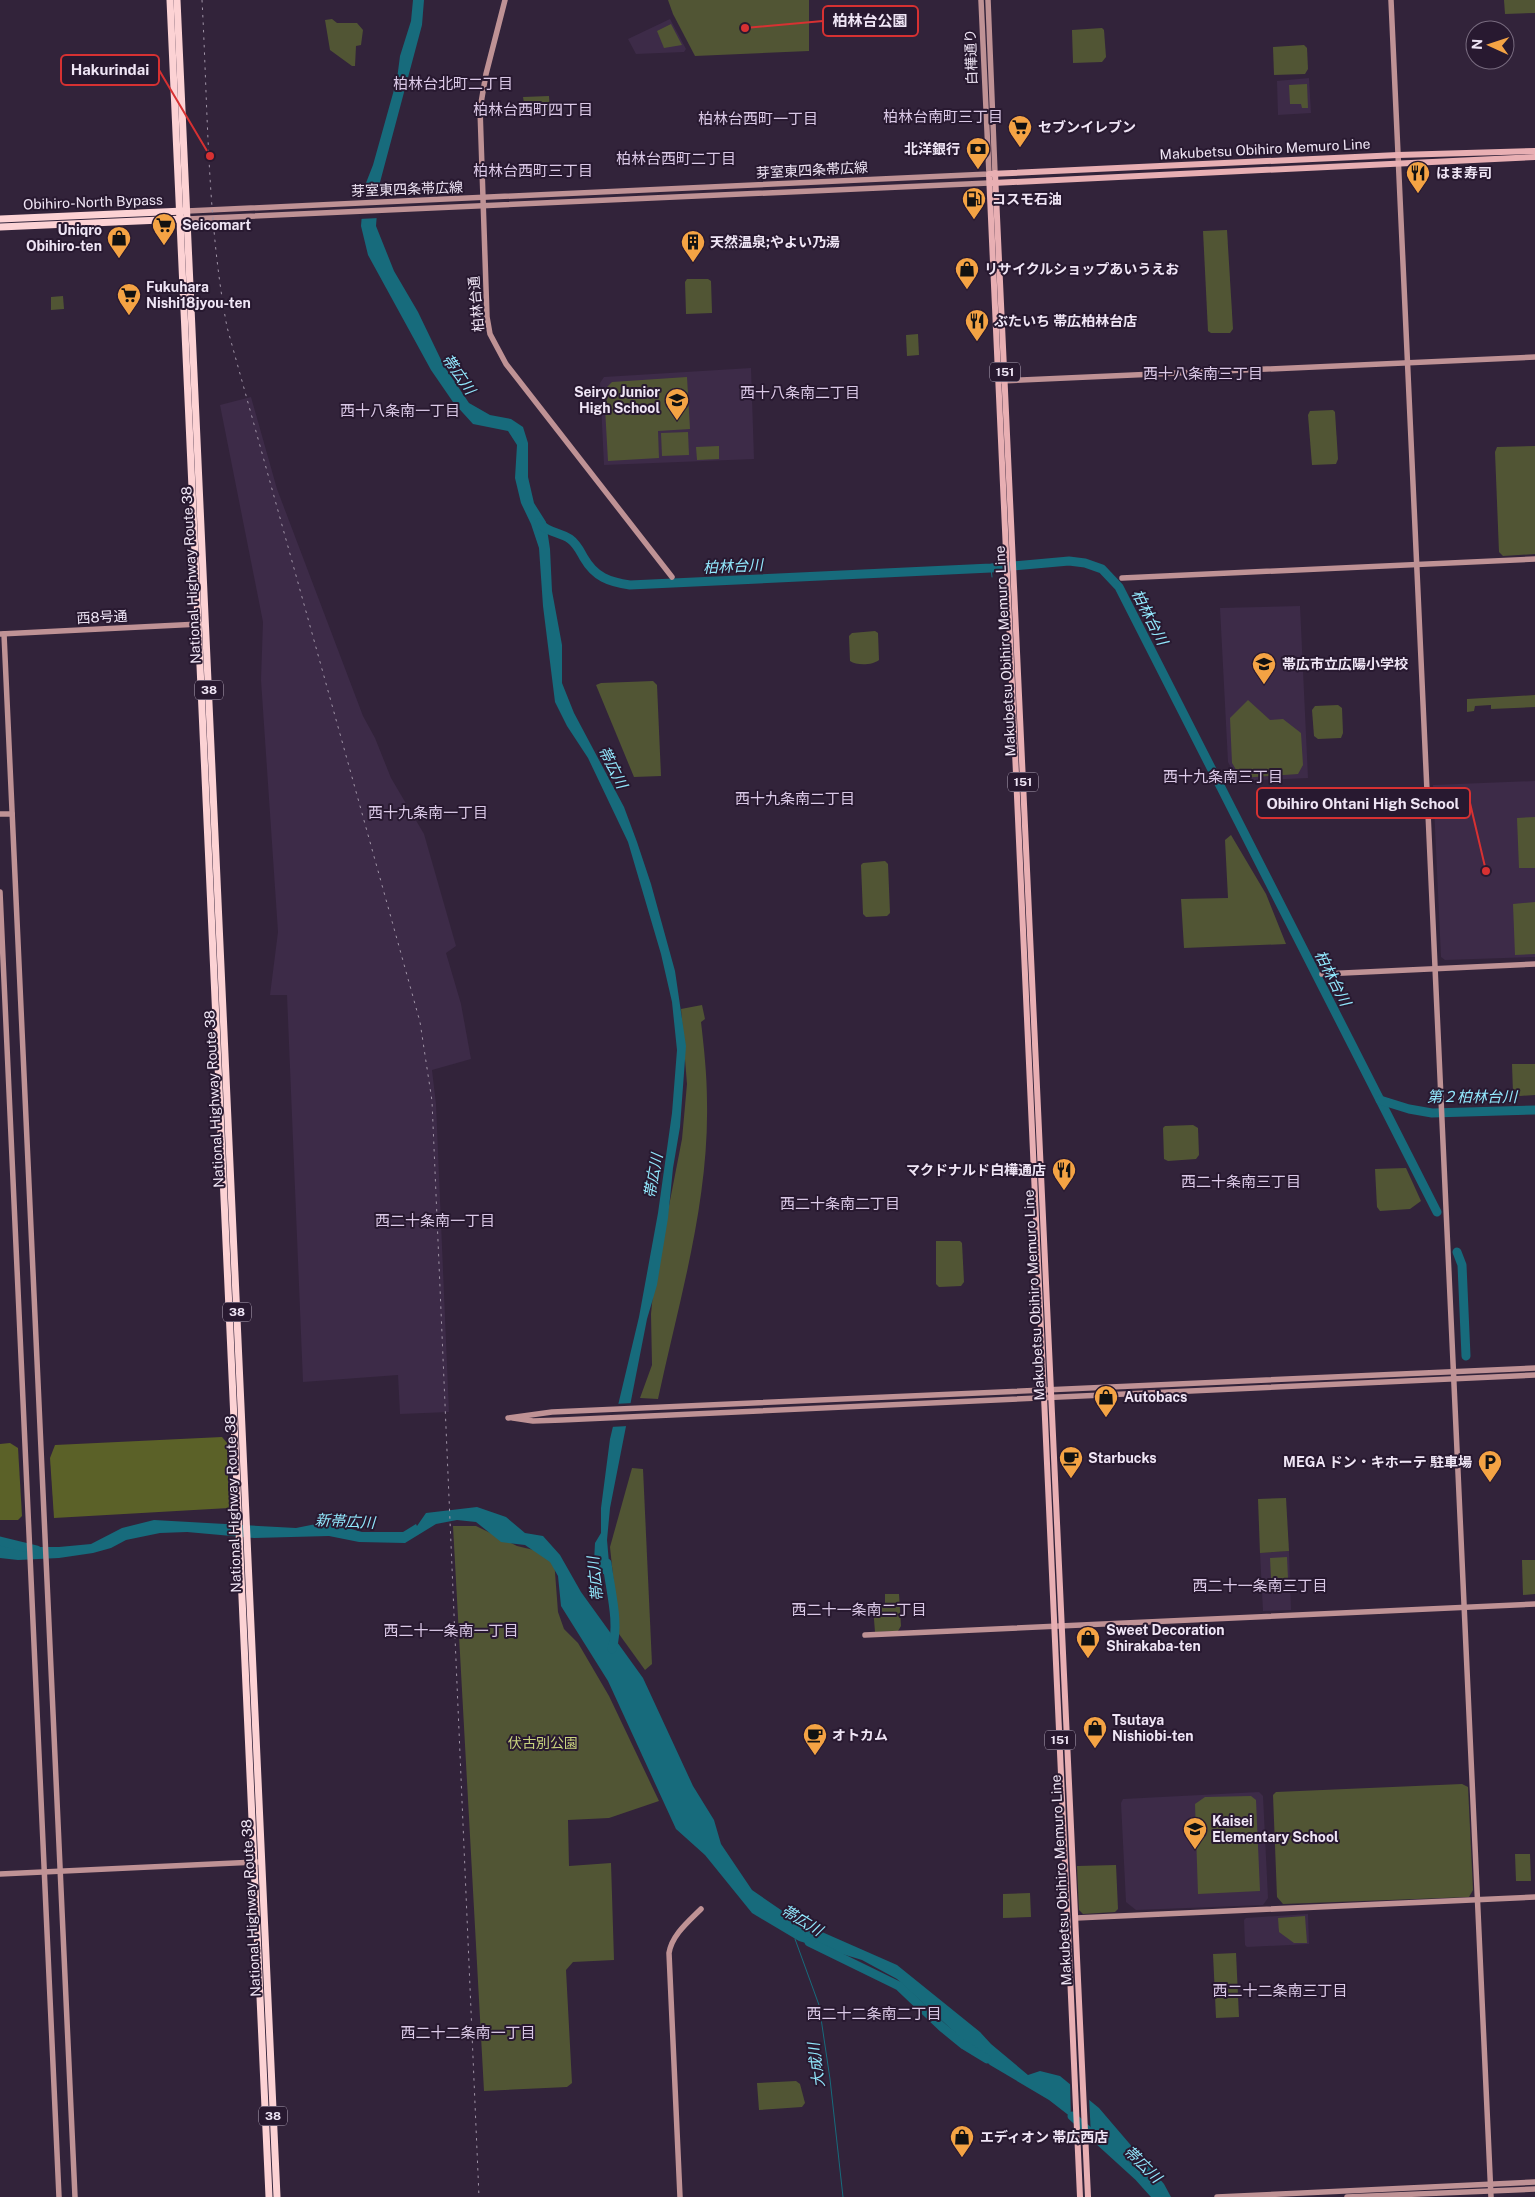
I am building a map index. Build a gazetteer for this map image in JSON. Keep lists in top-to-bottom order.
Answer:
{
  "streets": {
    "highway": ["Obihiro-North Bypass", "National Highway Route 38", "38"],
    "main road": ["Makubetsu Obihiro Memuro Line", "151"],
    "street": [
      "白樺通り",
      "芽室東四条帯広線",
      "柏林台通",
      "西8号通"
    ]
  },
  "crossings": [
    ["白樺通り", "Makubetsu Obihiro Memuro Line"],
    ["白樺通り", "芽室東四条帯広線"],
    ["Makubetsu Obihiro Memuro Line", "芽室東四条帯広線"],
    ["芽室東四条帯広線", "Obihiro-North Bypass"],
    ["芽室東四条帯広線", "柏林台通"],
    ["芽室東四条帯広線", "National Highway Route 38"],
    ["Obihiro-North Bypass", "National Highway Route 38"],
    ["National Highway Route 38", "西8号通"]
  ],
  "districts": [
    "柏林台北町二丁目",
    "柏林台西町四丁目",
    "柏林台南町三丁目",
    "柏林台西町一丁目",
    "柏林台西町二丁目",
    "柏林台西町三丁目",
    "西十八条南三丁目",
    "西十八条南二丁目",
    "西十八条南一丁目",
    "西十九条南三丁目",
    "西十九条南二丁目",
    "西十九条南一丁目",
    "西二十条南三丁目",
    "西二十条南二丁目",
    "西二十条南一丁目",
    "西二十一条南三丁目",
    "西二十一条南二丁目",
    "西二十一条南一丁目",
    "西二十二条南三丁目",
    "西二十二条南二丁目",
    "西二十二条南一丁目"
  ],
  "water": [
    "帯広川",
    "柏林台川",
    "第２柏林台川",
    "新帯広川",
    "大成川"
  ],
  "parks": ["伏古別公園"],
  "places": {
    "other": ["柏林台公園", "Hakurindai", "Obihiro Ohtani High School"],
    "supermarket": ["セブンイレブン", "Seicomart", "Fukuhara Nishi18jyou-ten"],
    "bank": ["北洋銀行"],
    "restaurant": ["はま寿司", "ぶたいち 帯広柏林台店", "マクドナルド白樺通店"],
    "fuel station": ["コスモ石油"],
    "shop": [
      "Uniqro Obihiro-ten",
      "リサイクルショップあいうえお",
      "Autobacs",
      "Sweet Decoration Shirakaba-ten",
      "Tsutaya Nishiobi-ten",
      "エディオン 帯広西店"
    ],
    "building": ["天然温泉;やよい乃湯"],
    "school or university": ["Seiryo Junior High School", "帯広市立広陽小学校", "Kaisei Elementary School"],
    "cafe": ["Starbucks", "オトカム"],
    "parking": ["MEGA ドン・キホーテ 駐車場"]
  },
  "north": "left"
}
